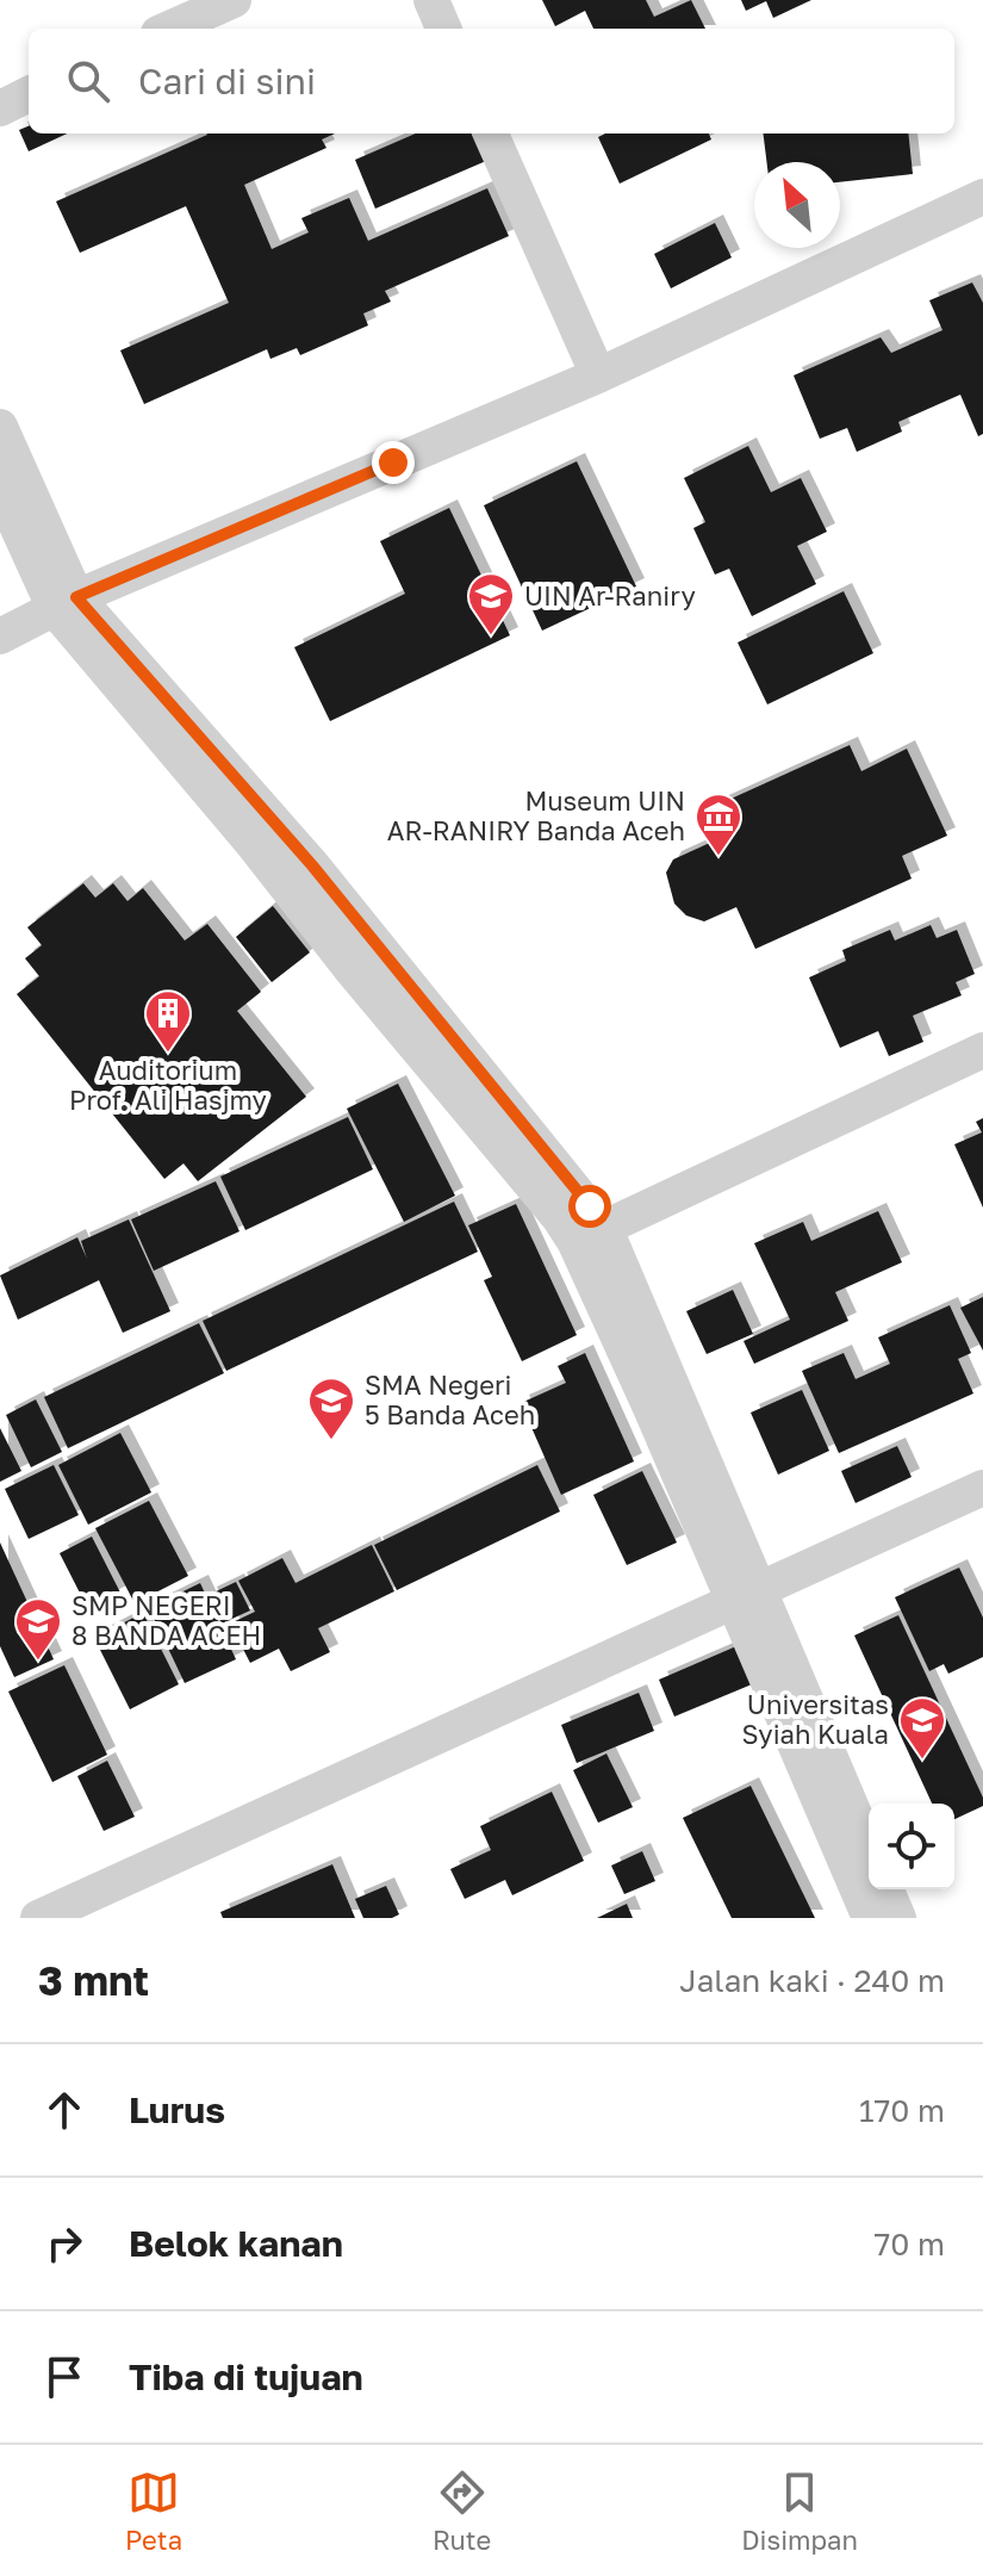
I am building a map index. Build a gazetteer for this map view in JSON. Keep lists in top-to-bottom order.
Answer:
{
  "places": {
    "school or university": [
      "UIN Ar-Raniry",
      "SMA Negeri 5 Banda Aceh",
      "SMP NEGERI 8 BANDA ACEH",
      "Universitas Syiah Kuala"
    ],
    "museum": ["Museum UIN AR-RANIRY Banda Aceh"],
    "building": ["Auditorium Prof. Ali Hasjmy"]
  },
  "north": "top left",
  "page": {
    "search": "Cari di sini",
    "heading": ["3 mnt", "Jalan kaki · 240 m"],
    "list": [
      ["Lurus", "170 m"],
      ["Belok kanan", "70 m"],
      "Tiba di tujuan"
    ],
    "nav": ["Peta", "Rute", "Disimpan"]
  }
}
